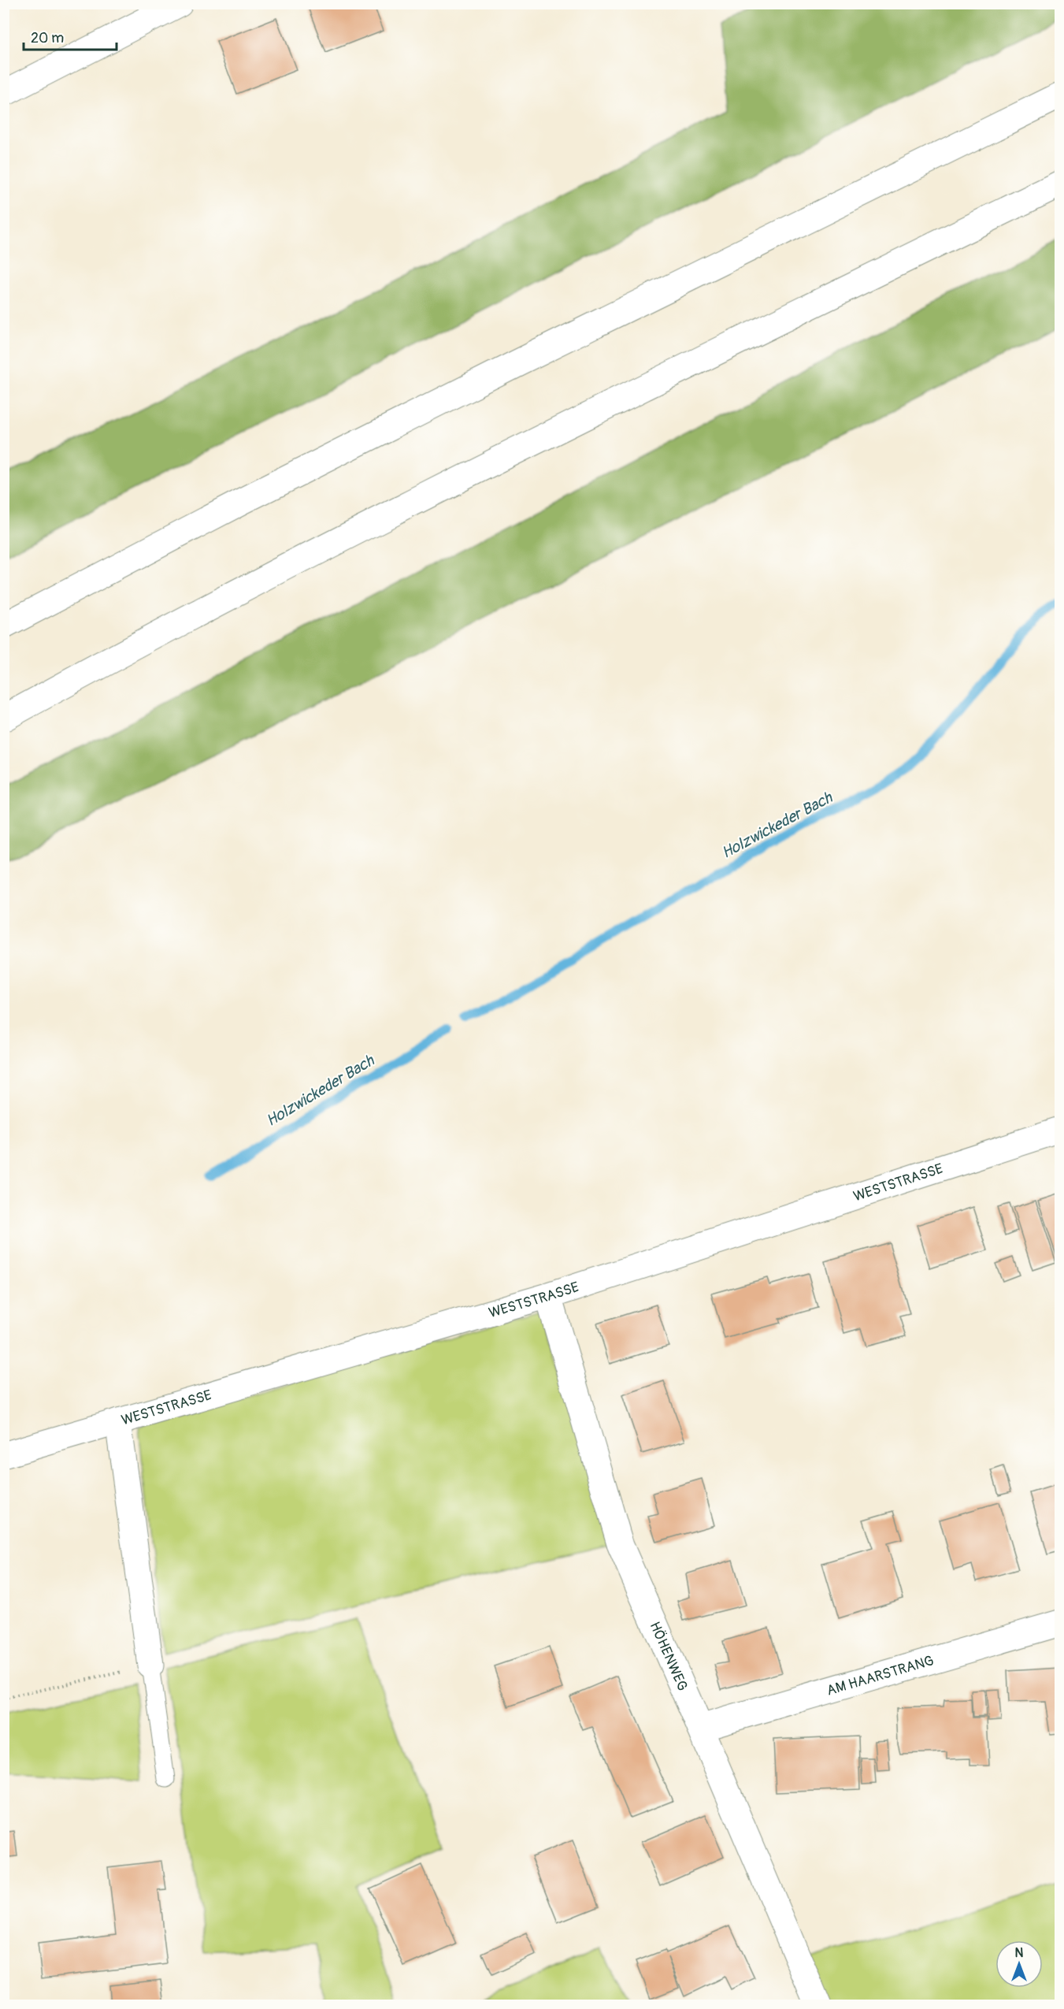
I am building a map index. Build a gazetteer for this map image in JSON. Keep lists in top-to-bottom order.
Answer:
{
  "streets": {
    "main road": ["WESTSTRASSE", "HÖHENWEG", "AM HAARSTRANG"]
  },
  "crossings": [
    ["WESTSTRASSE", "HÖHENWEG"],
    ["HÖHENWEG", "AM HAARSTRANG"]
  ],
  "water": ["Holzwickeder Bach"],
  "scale_bar": "20 m",
  "north": "top"
}
